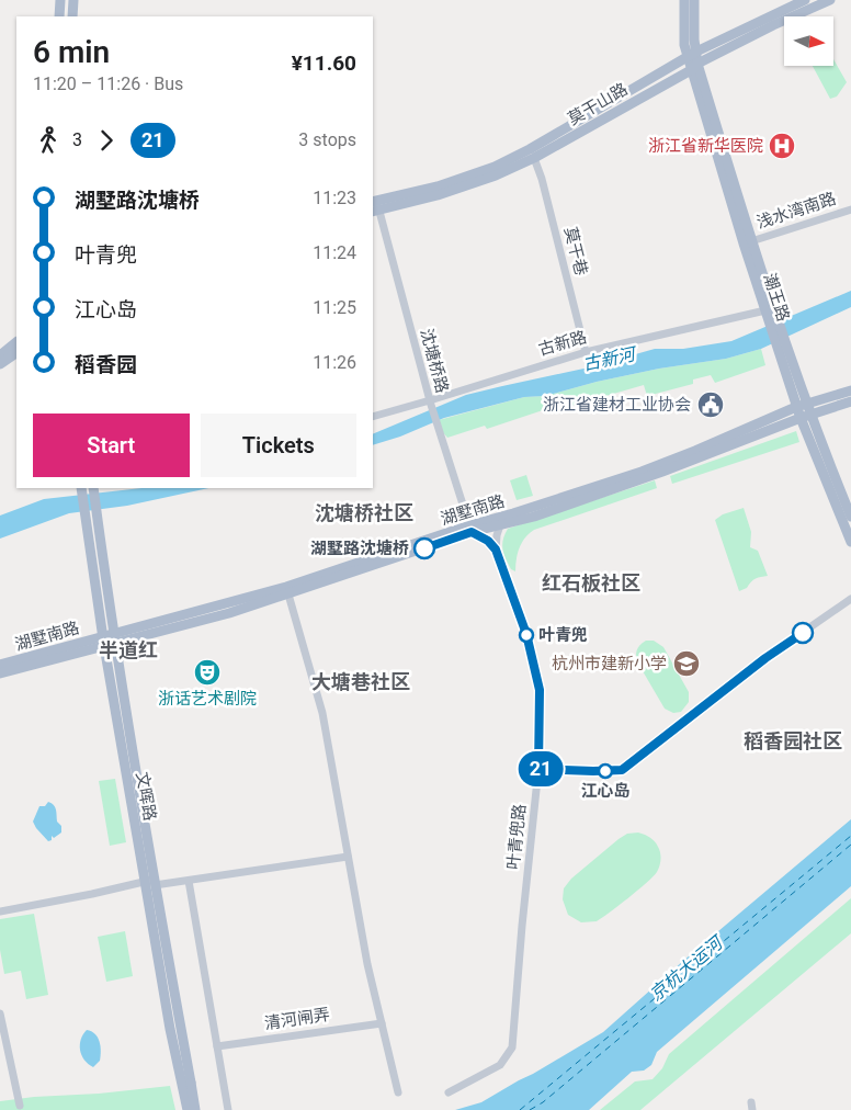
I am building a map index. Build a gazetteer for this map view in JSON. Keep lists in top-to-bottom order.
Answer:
{
  "streets": {
    "main road": [
      "莫干山路",
      "潮王路",
      "湖墅南路",
      "文晖路"
    ],
    "street": [
      "浅水湾南路",
      "莫干巷",
      "古新路",
      "沈塘桥路",
      "叶青兜路",
      "清河闸弄"
    ]
  },
  "crossings": [
    ["莫干山路", "莫干巷"],
    ["莫干山路", "潮王路"],
    ["莫干山路", "沈塘桥路"],
    ["浅水湾南路", "潮王路"],
    ["莫干巷", "古新路"],
    ["潮王路", "古新路"],
    ["潮王路", "湖墅南路"],
    ["古新路", "沈塘桥路"],
    ["沈塘桥路", "湖墅南路"],
    ["湖墅南路", "文晖路"]
  ],
  "districts": [
    "沈塘桥社区",
    "红石板社区",
    "半道红",
    "大塘巷社区",
    "稻香园社区"
  ],
  "water": ["古新河", "京杭大运河"],
  "places": {
    "hospital": ["浙江省新华医院"],
    "public building": ["浙江省建材工业协会"],
    "other": ["湖墅路沈塘桥", "叶青兜", "江心岛"],
    "school or university": ["杭州市建新小学"],
    "theatre": ["浙话艺术剧院"]
  },
  "lines": ["bus line 21"],
  "north": "right",
  "page": {
    "on_map": "21",
    "heading": ["6 min", "11:20 – 11:26 · Bus", "¥11.60"],
    "legs": ["3", "21", "3 stops"],
    "list": [
      {
        "name": "湖墅路沈塘桥",
        "value": "11:23"
      },
      {
        "name": "叶青兜",
        "value": "11:24"
      },
      {
        "name": "江心岛",
        "value": "11:25"
      },
      {
        "name": "稻香园",
        "value": "11:26"
      }
    ],
    "buttons": ["Start", "Tickets"]
  }
}
